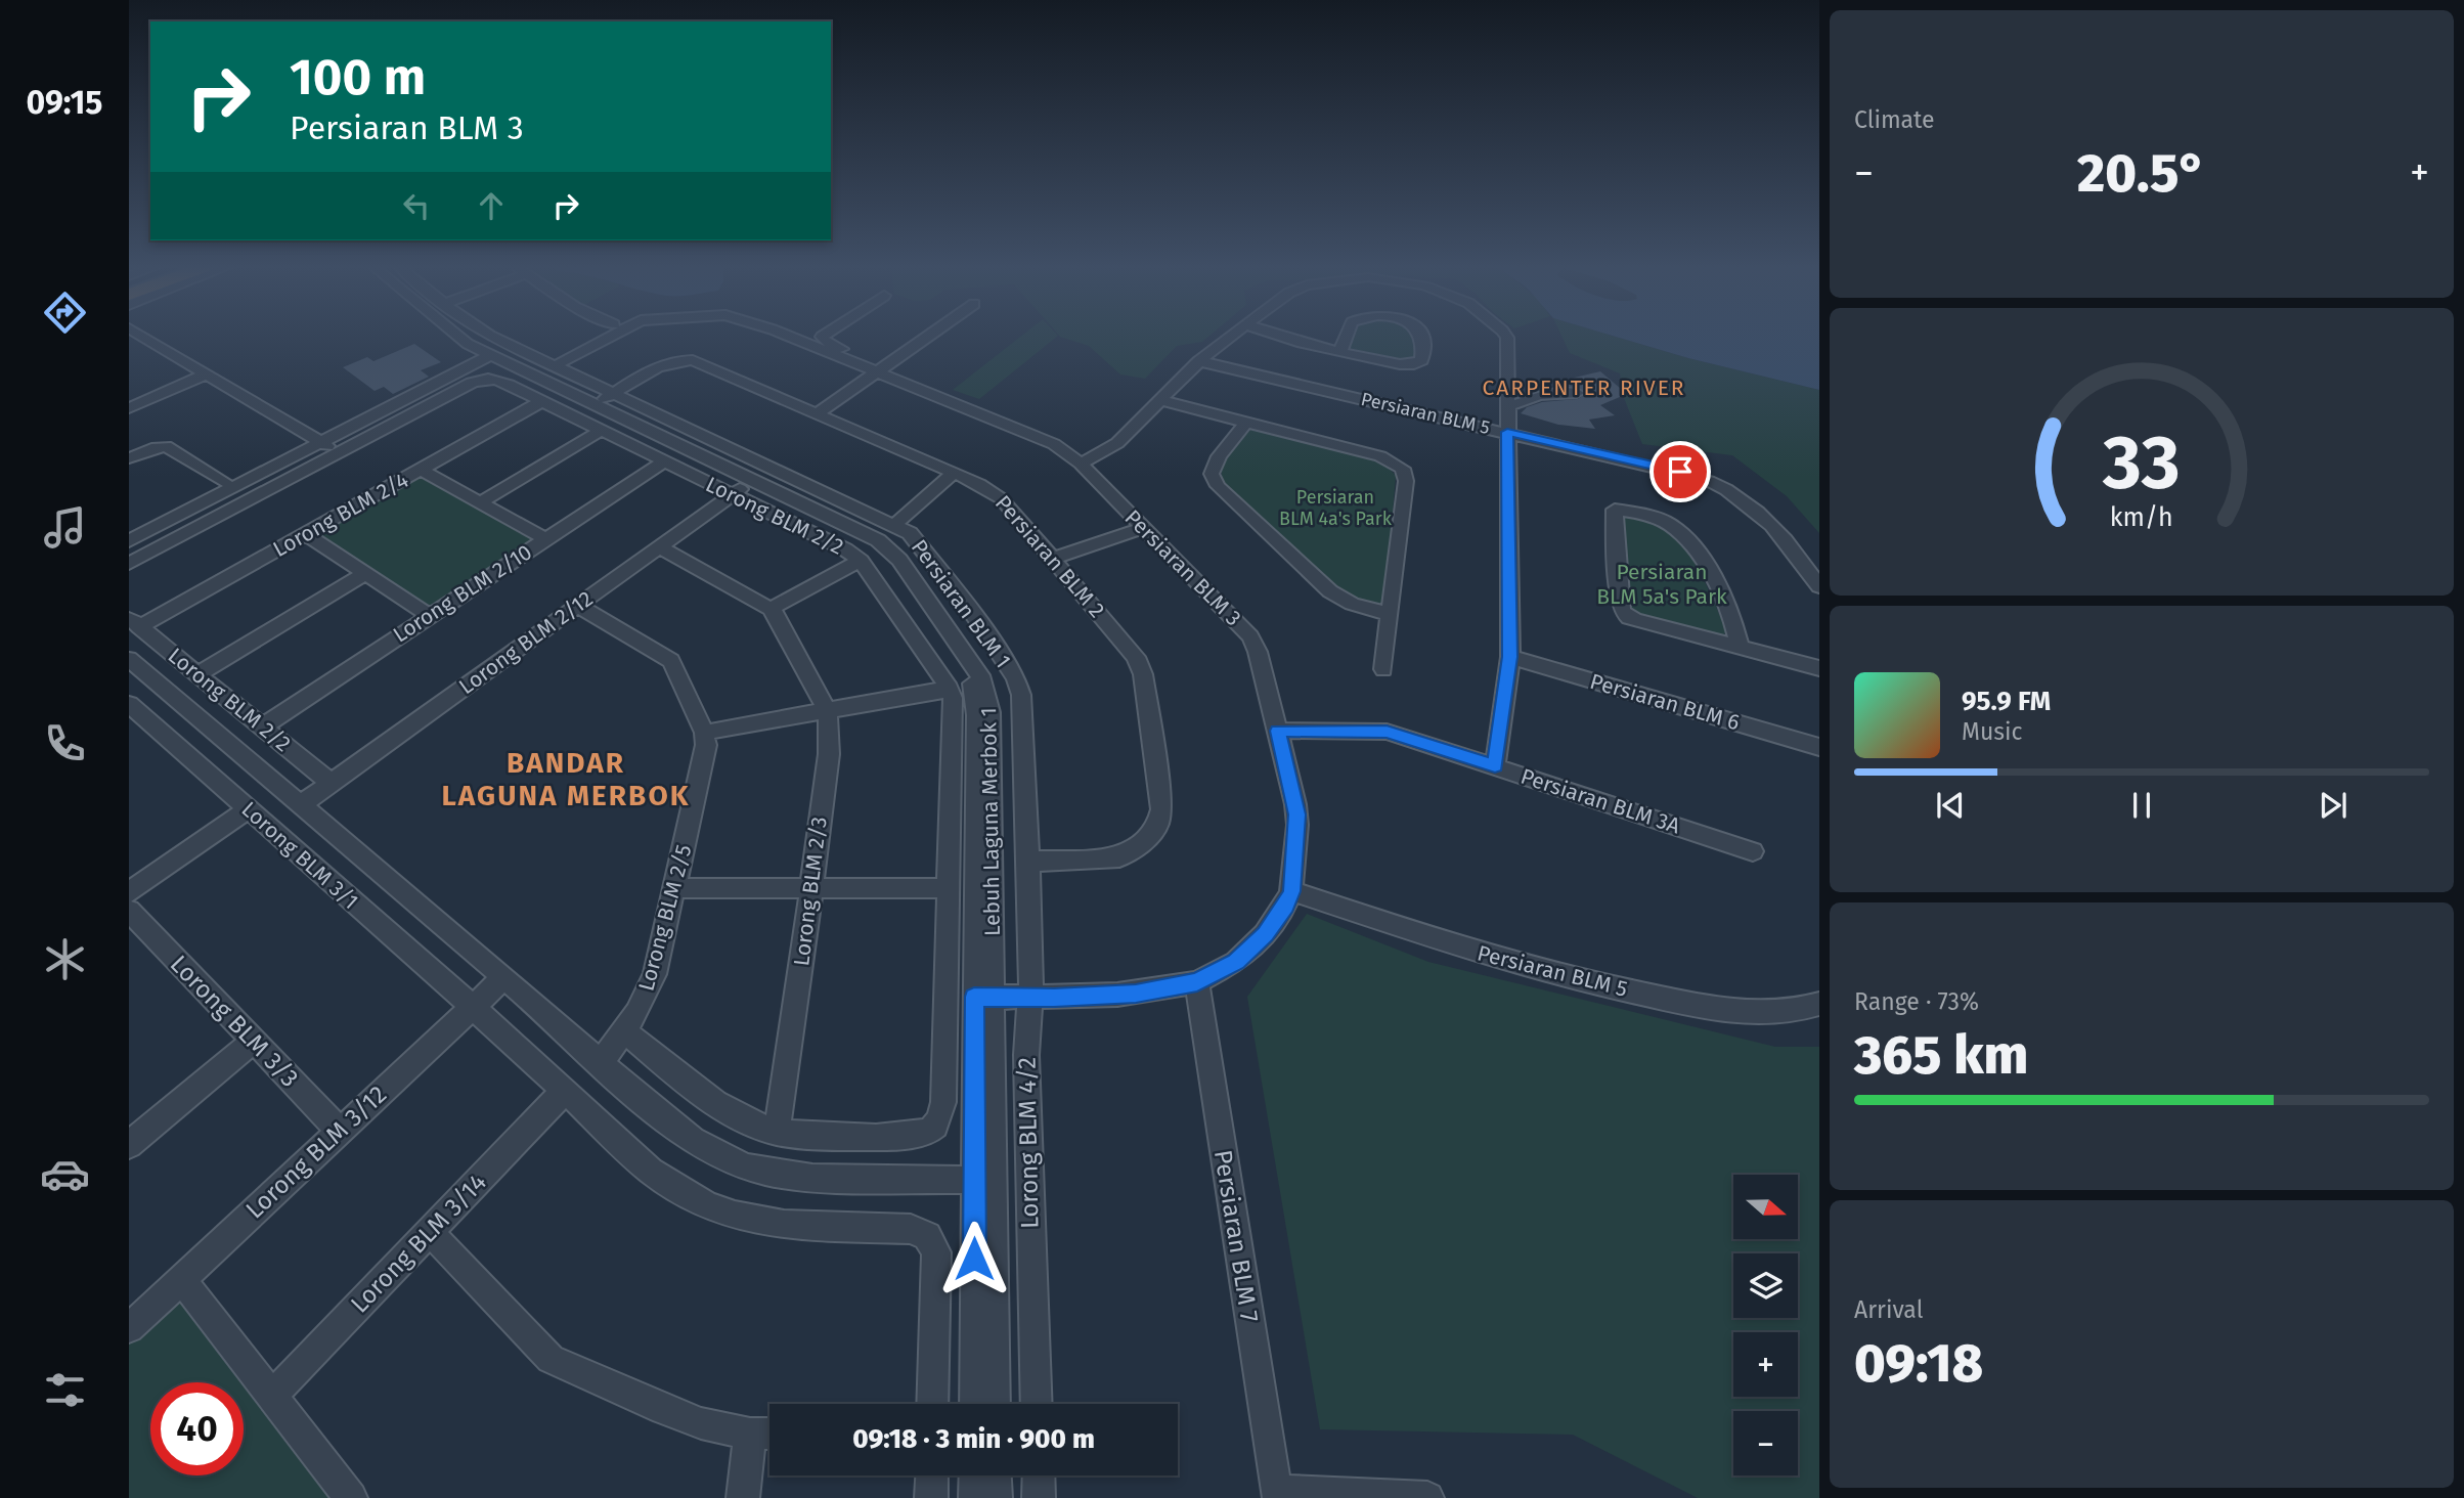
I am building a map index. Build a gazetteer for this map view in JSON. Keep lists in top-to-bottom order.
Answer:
{
  "streets": {
    "street": [
      "Persiaran BLM 5",
      "Lorong BLM 2/4",
      "Lorong BLM 2/2",
      "Persiaran BLM 2",
      "Persiaran BLM 3",
      "Lorong BLM 2/10",
      "Persiaran BLM 1",
      "Lorong BLM 2/12",
      "Persiaran BLM 6",
      "Persiaran BLM 3A",
      "Lebuh Laguna Merbok 1",
      "Lorong BLM 3/1",
      "Lorong BLM 2/3",
      "Lorong BLM 2/5",
      "Lorong BLM 3/3",
      "Lorong BLM 4/2",
      "Lorong BLM 3/12",
      "Persiaran BLM 7",
      "Lorong BLM 3/14"
    ]
  },
  "crossings": [
    ["Persiaran BLM 5", "Persiaran BLM 3"],
    ["Lorong BLM 2/4", "Lorong BLM 2/2"],
    ["Lorong BLM 2/2", "Lorong BLM 2/10"],
    ["Lorong BLM 2/2", "Lorong BLM 2/12"],
    ["Lorong BLM 2/2", "Lebuh Laguna Merbok 1"],
    ["Lorong BLM 2/2", "Lorong BLM 2/3"],
    ["Persiaran BLM 2", "Persiaran BLM 1"],
    ["Persiaran BLM 2", "Lebuh Laguna Merbok 1"],
    ["Persiaran BLM 3", "Persiaran BLM 1"],
    ["Persiaran BLM 3", "Persiaran BLM 3A"],
    ["Persiaran BLM 3", "Lebuh Laguna Merbok 1"],
    ["Persiaran BLM 3", "Lorong BLM 4/2"],
    ["Persiaran BLM 3", "Persiaran BLM 7"],
    ["Persiaran BLM 1", "Lebuh Laguna Merbok 1"],
    ["Persiaran BLM 1", "Lorong BLM 4/2"],
    ["Lorong BLM 2/12", "Lebuh Laguna Merbok 1"],
    ["Lorong BLM 2/12", "Lorong BLM 2/3"],
    ["Lorong BLM 2/12", "Lorong BLM 2/5"],
    ["Lorong BLM 3/1", "Lorong BLM 3/12"],
    ["Lorong BLM 3/1", "Lorong BLM 3/14"],
    ["Lorong BLM 3/3", "Lorong BLM 3/12"]
  ],
  "districts": ["CARPENTER RIVER", "BANDAR LAGUNA MERBOK"],
  "parks": ["Persiaran BLM 4a's Park", "Persiaran BLM 5a's Park"],
  "north": "right",
  "page": {
    "tabs": "09:15",
    "tile": [
      "Climate",
      ["Range · 73%", "365 km"],
      ["Arrival", "09:18"]
    ],
    "turn": ["100 m", "Persiaran BLM 3"],
    "heat": ["−", "20.5°", "+"],
    "song": ["95.9 FM", "Music"],
    "map_buttons": ["+", "−"],
    "limit": "40",
    "trip": "09:18 · 3 min · 900 m",
    "gauge": ["33", "km/h"]
  }
}
